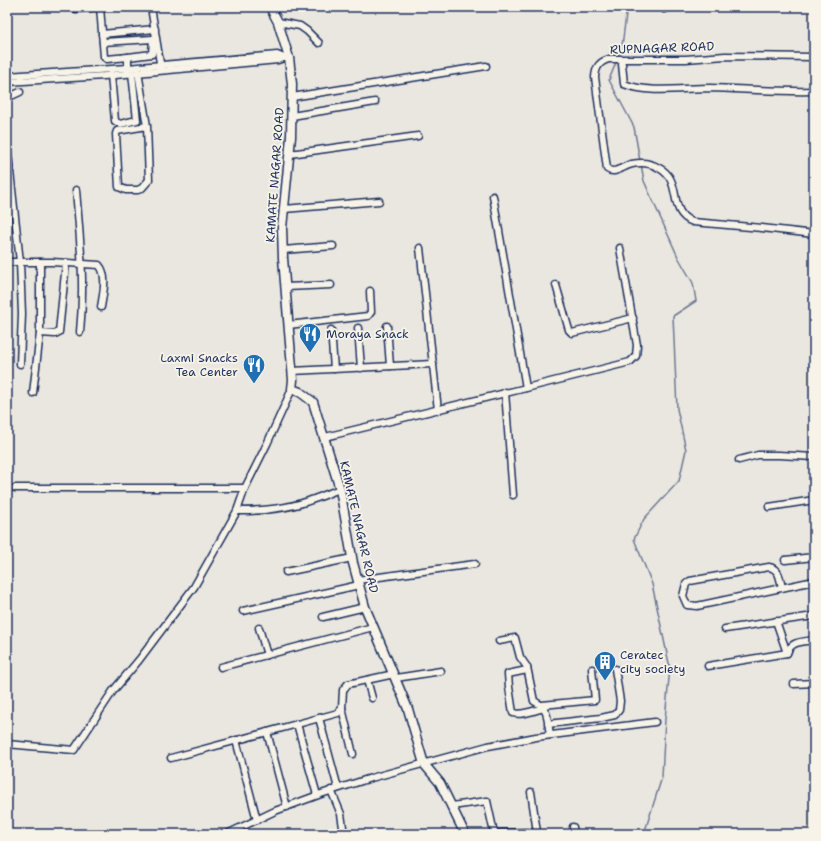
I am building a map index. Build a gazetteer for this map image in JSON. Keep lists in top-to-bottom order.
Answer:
{
  "streets": {
    "street": ["RUPNAGAR ROAD", "KAMATE NAGAR ROAD"]
  },
  "places": {
    "restaurant": ["Moraya Snack", "Laxmi Snacks Tea Center"],
    "building": ["Ceratec city society"]
  }
}
